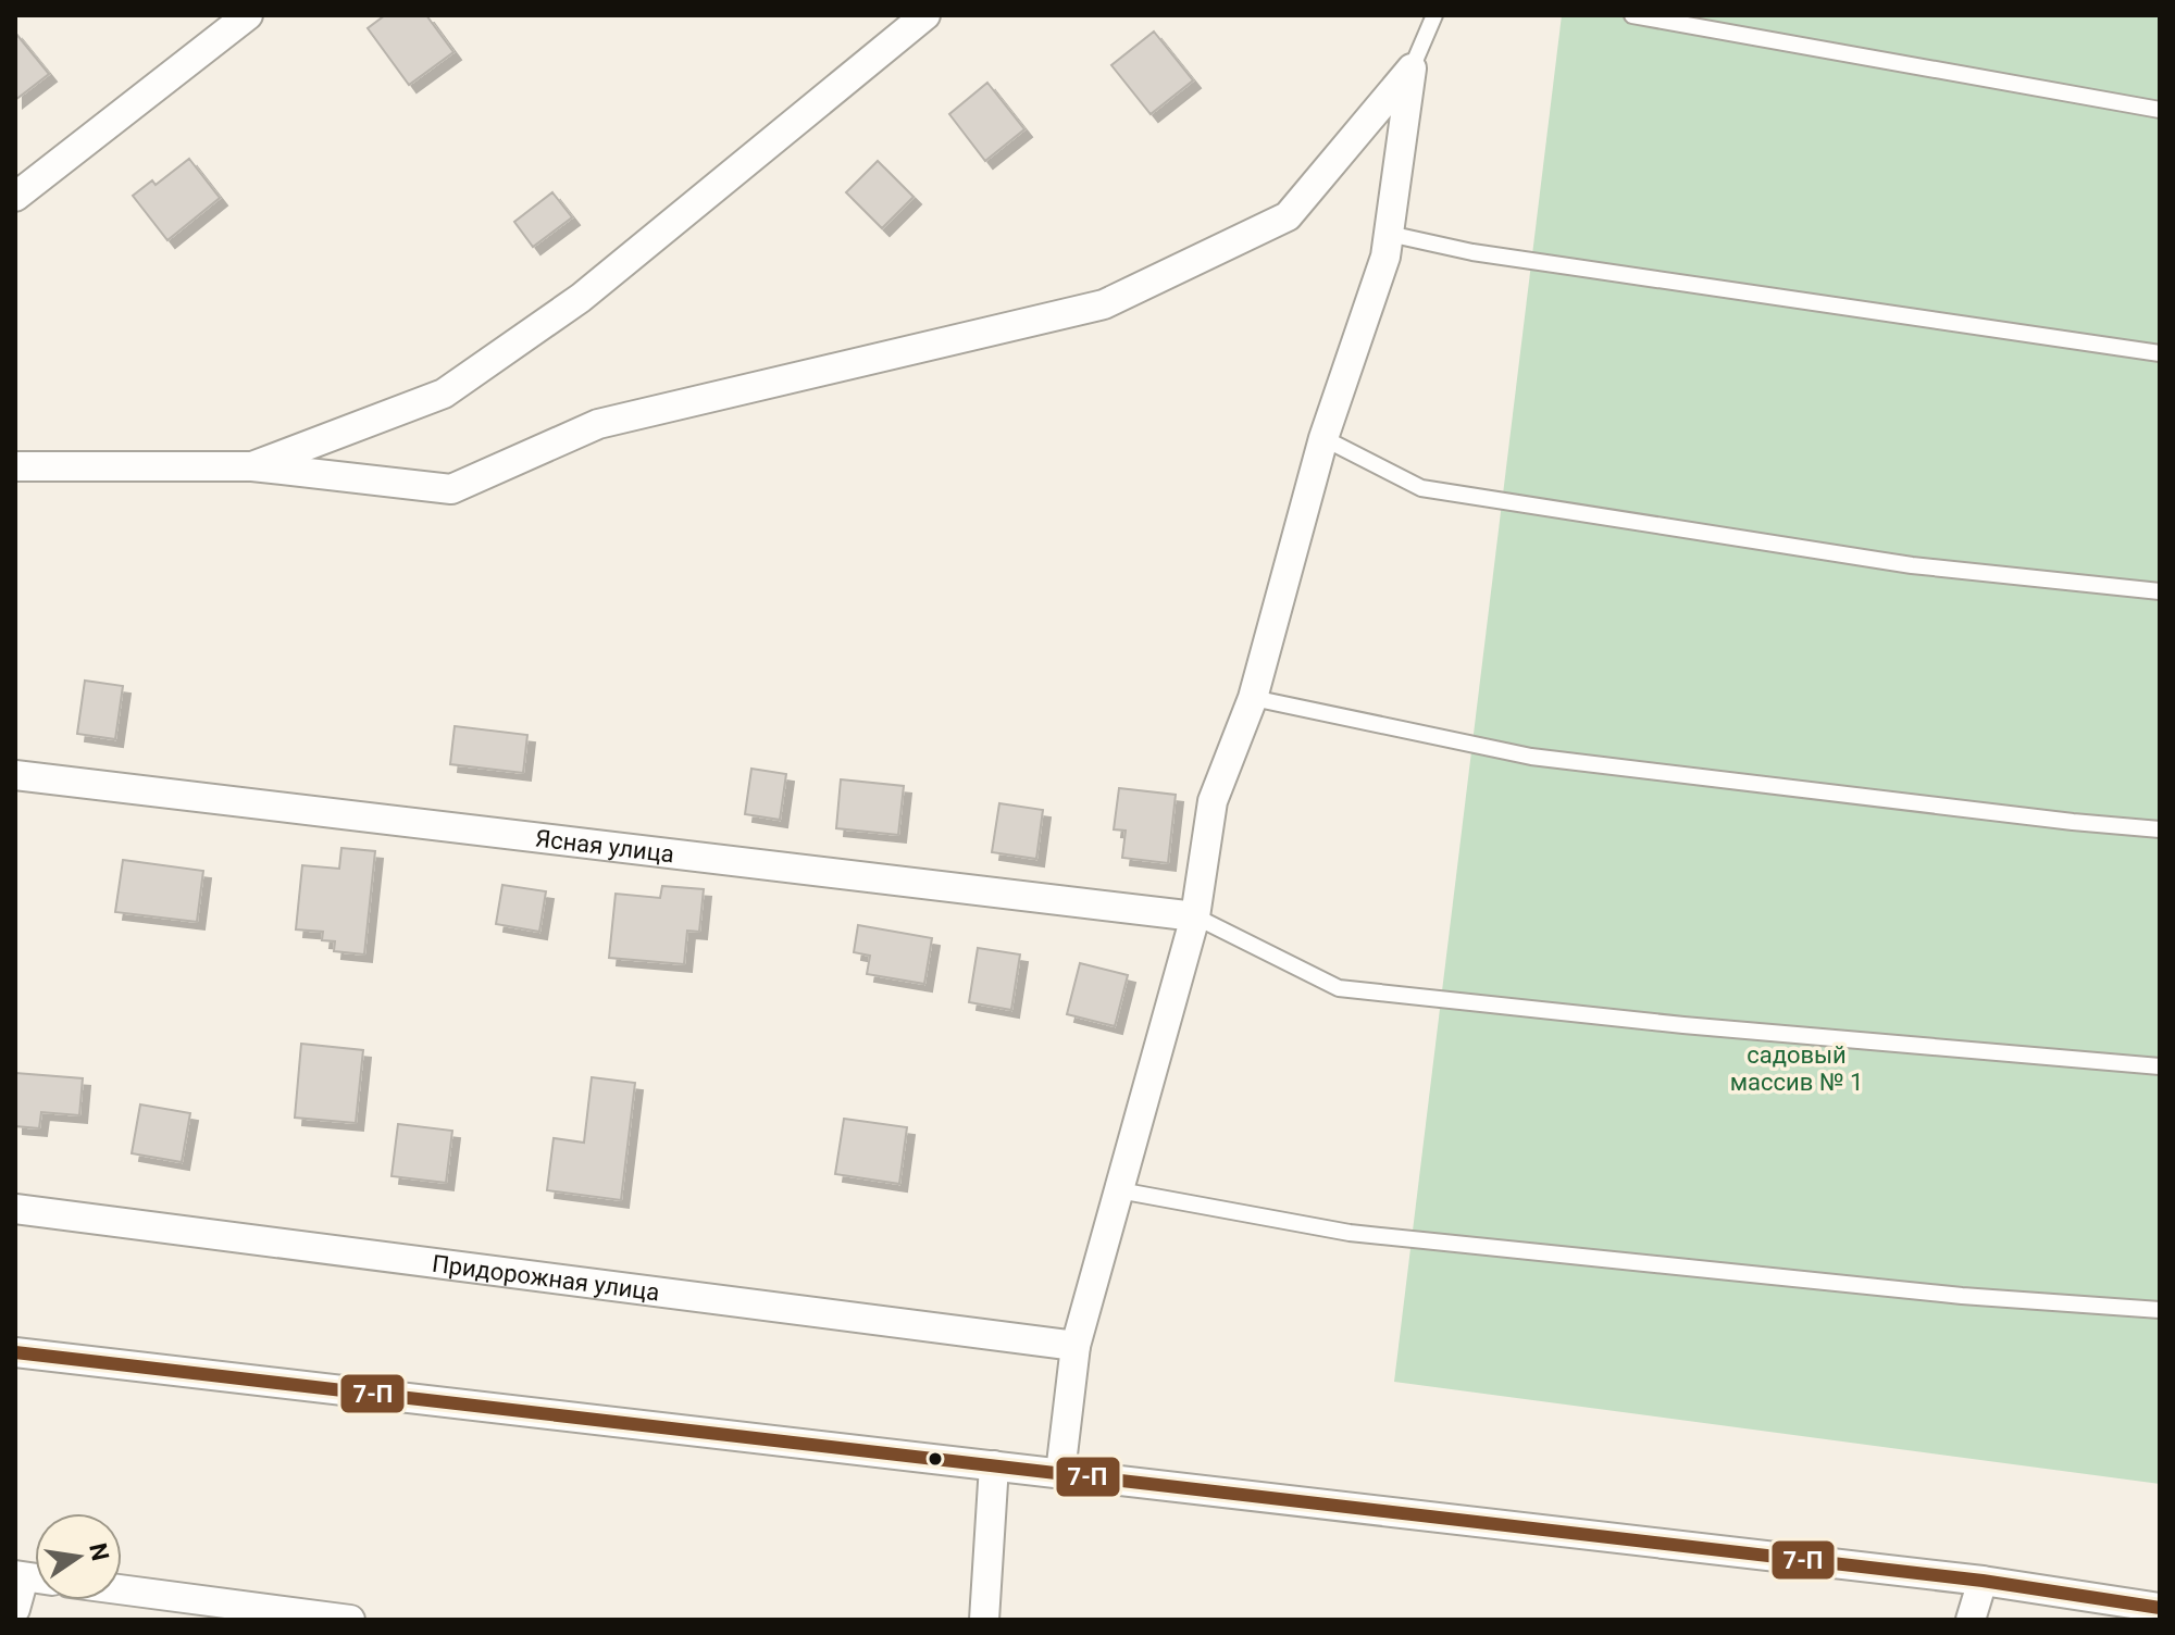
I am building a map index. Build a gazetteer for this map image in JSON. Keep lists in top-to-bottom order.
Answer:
{
  "streets": {
    "street": ["Ясная улица", "Придорожная улица"]
  },
  "parks": ["садовый массив № 1"],
  "lines": ["transit line 7-П"],
  "north": "right"
}
